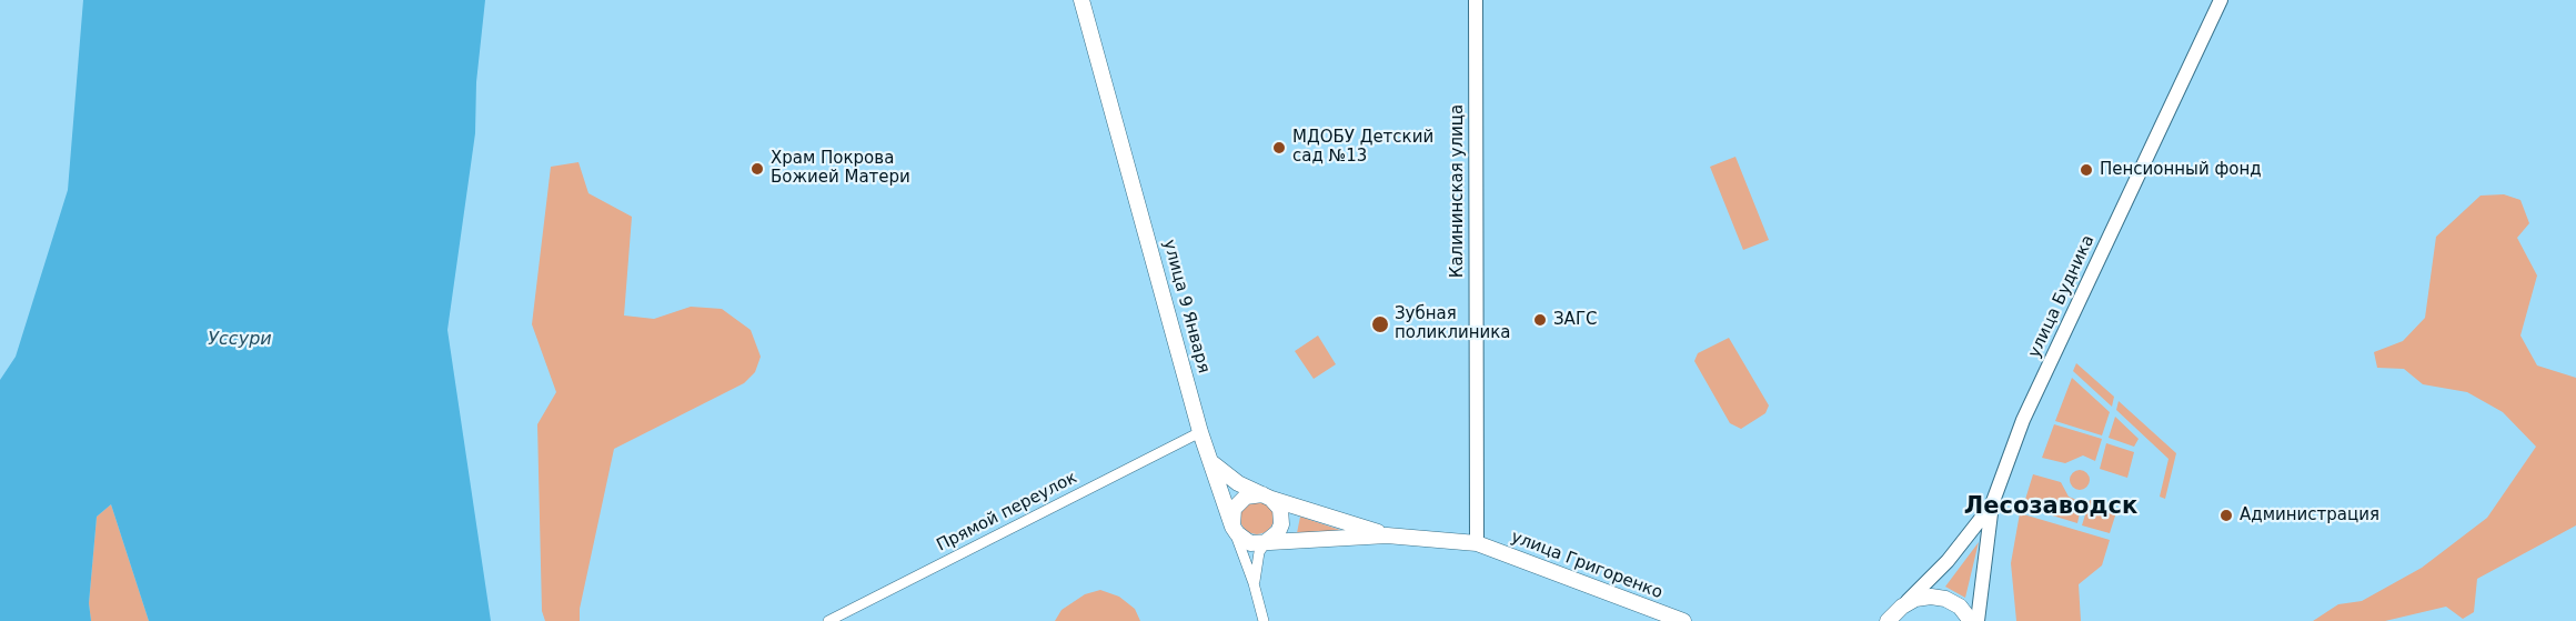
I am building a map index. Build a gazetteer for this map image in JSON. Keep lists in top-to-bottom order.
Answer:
{
  "streets": {
    "main road": [
      "Калининская улица",
      "улица Будника",
      "улица 9 Января",
      "улица Григоренко"
    ],
    "street": ["Прямой переулок"]
  },
  "crossings": [
    ["Калининская улица", "улица Григоренко"],
    ["улица 9 Января", "Прямой переулок"]
  ],
  "districts": ["Лесозаводск"],
  "water": ["Уссури"],
  "places": [
    "МДОБУ Детский сад №13",
    "Храм Покрова Божией Матери",
    "Пенсионный фонд",
    "ЗАГС",
    "Зубная поликлиника",
    "Администрация"
  ]
}
